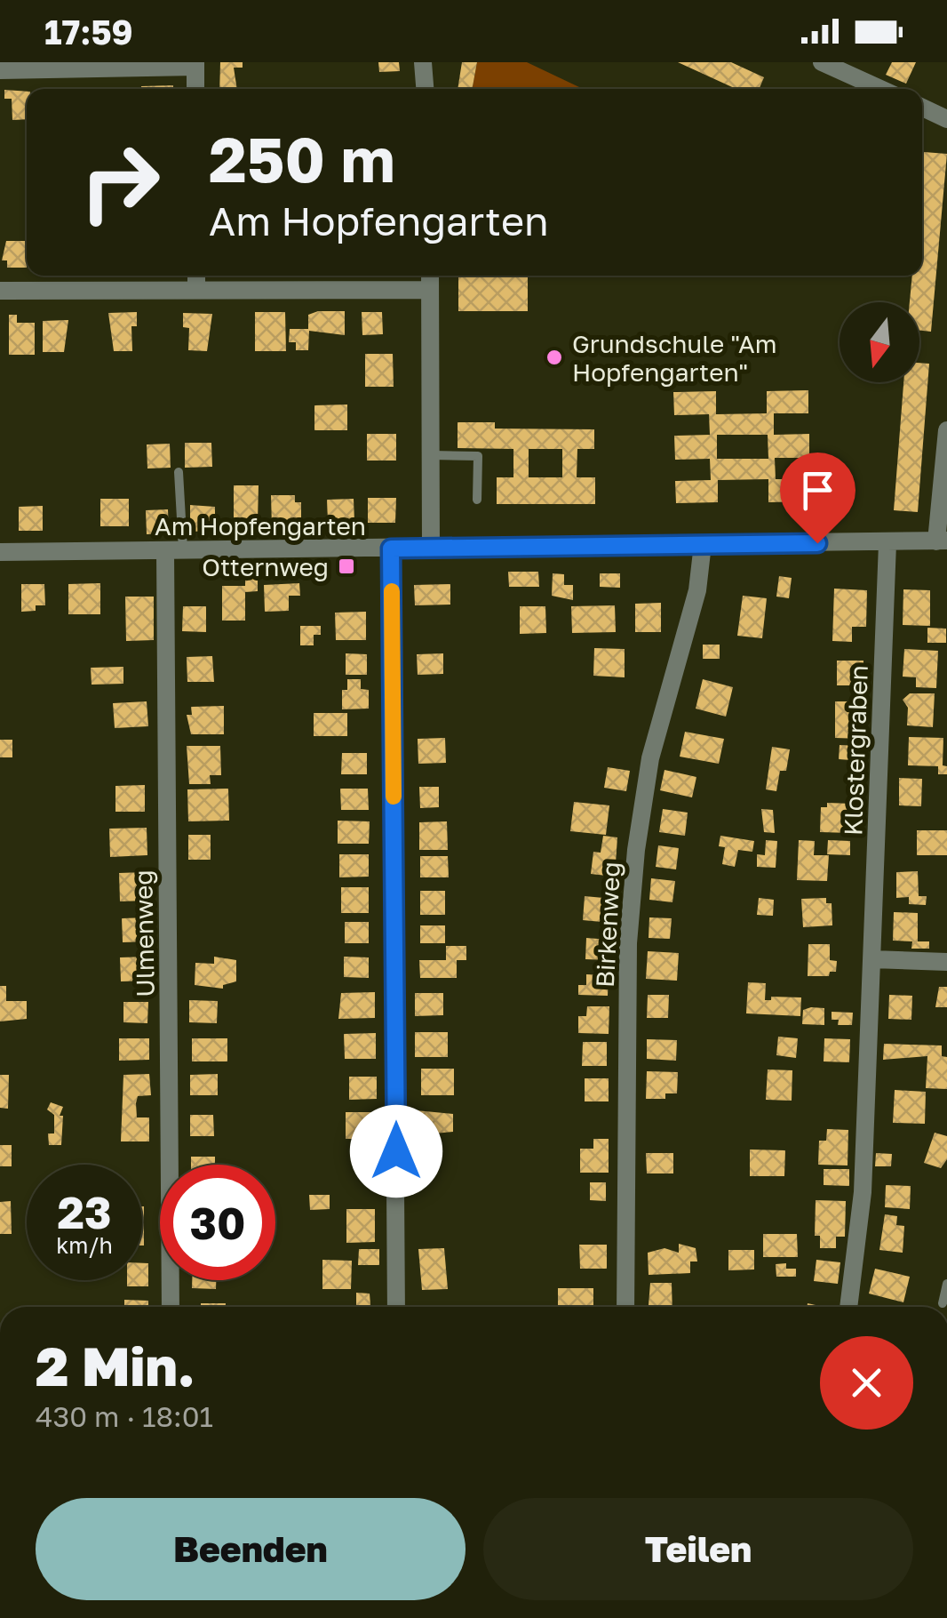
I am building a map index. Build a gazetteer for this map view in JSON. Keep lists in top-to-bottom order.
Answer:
{
  "streets": {
    "street": [
      "Am Hopfengarten",
      "Klostergraben",
      "Birkenweg",
      "Ulmenweg"
    ]
  },
  "crossings": [
    ["Am Hopfengarten", "Klostergraben"],
    ["Am Hopfengarten", "Birkenweg"],
    ["Am Hopfengarten", "Ulmenweg"]
  ],
  "places": {
    "other": ["Grundschule \"Am Hopfengarten\""],
    "transit": ["Otternweg"]
  },
  "north": "bottom",
  "page": {
    "status": "17:59",
    "turn": ["250 m", "Am Hopfengarten"],
    "speed": "23 km/h",
    "limit": "30",
    "heading": ["2 Min.", "430 m · 18:01"],
    "buttons": ["Beenden", "Teilen"]
  }
}
